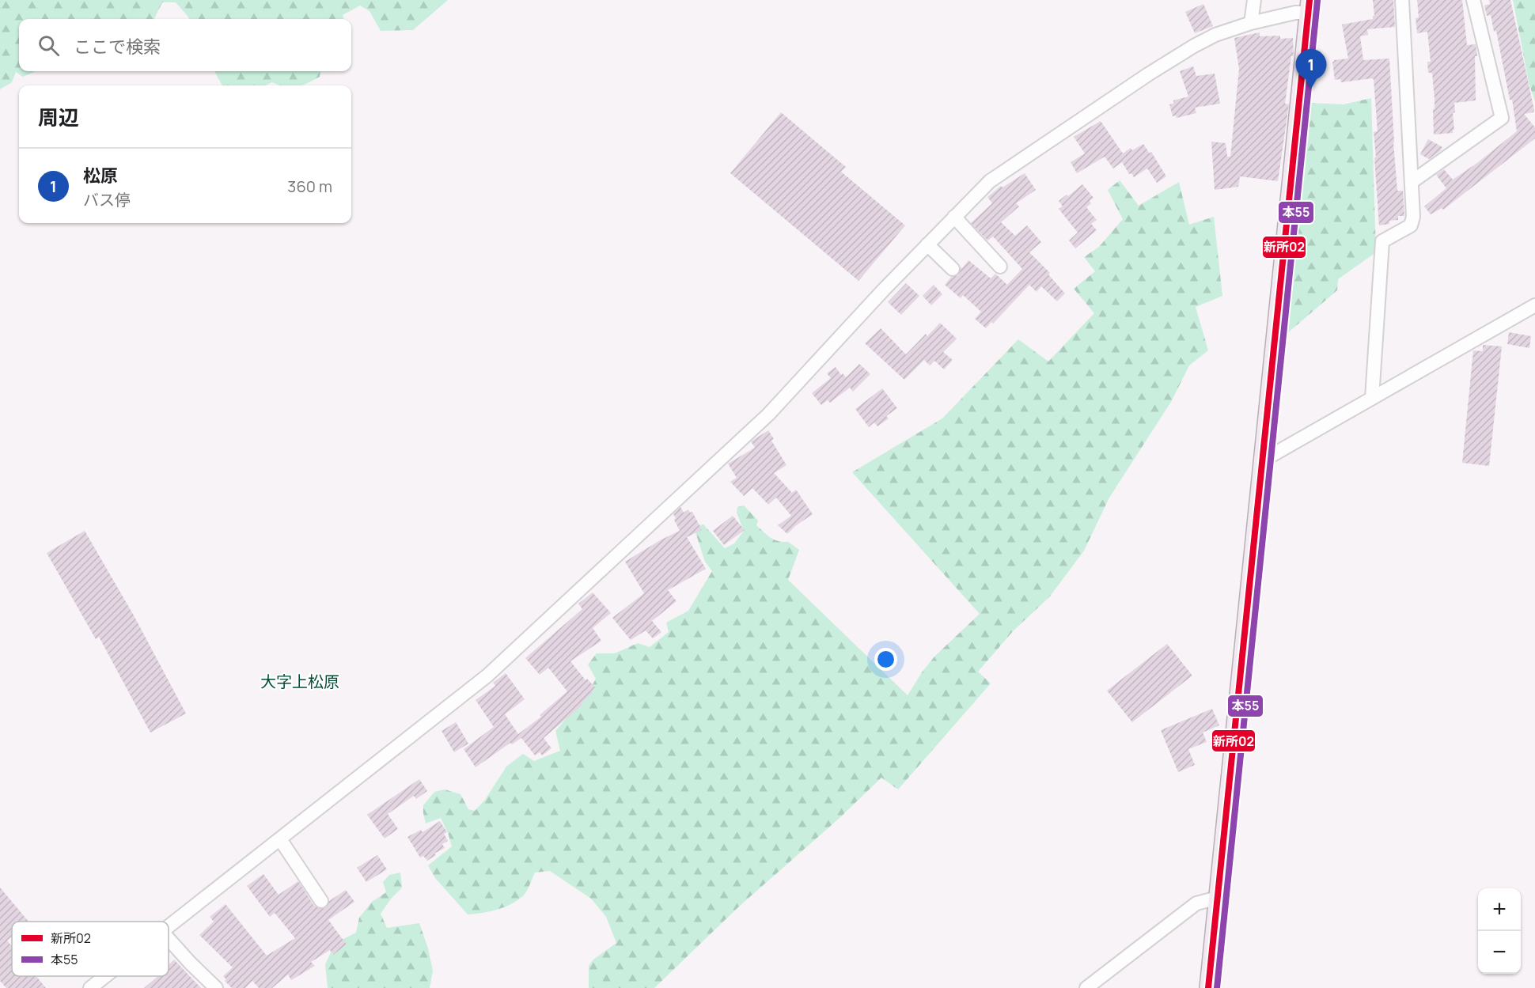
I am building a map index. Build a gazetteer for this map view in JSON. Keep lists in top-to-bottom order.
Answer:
{
  "districts": ["大字上松原"],
  "lines": ["transit line 新所02", "transit line 本55"],
  "legend": ["新所02", "本55"],
  "page": {
    "search": "ここで検索",
    "pins": "1",
    "heading": "周辺",
    "list": [
      {
        "mark": "1",
        "name": "松原",
        "note": "バス停",
        "value": "360 m"
      }
    ],
    "map_buttons": ["+", "−"]
  }
}
